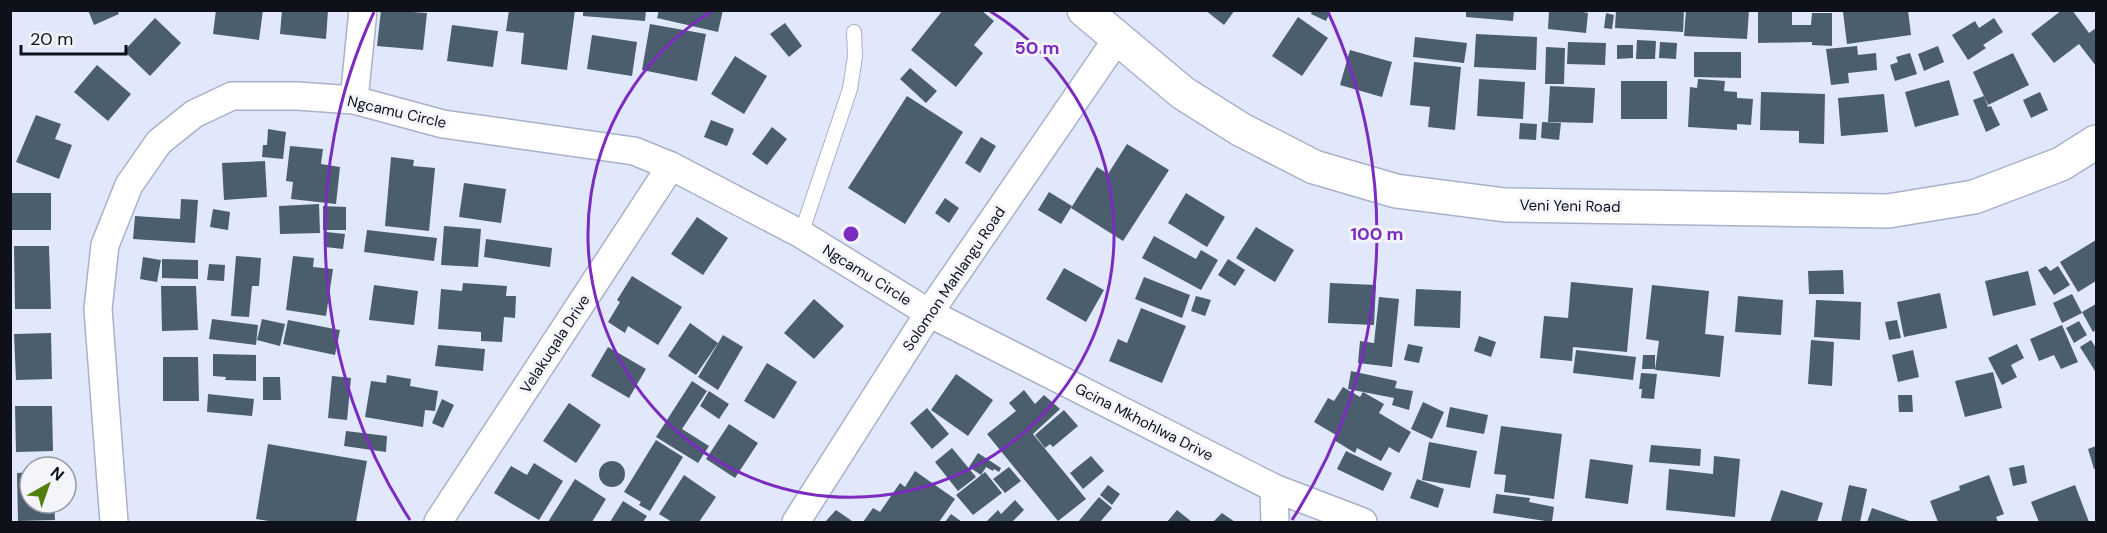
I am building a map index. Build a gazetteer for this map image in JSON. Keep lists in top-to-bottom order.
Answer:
{
  "streets": {
    "street": [
      "Ngcamu Circle",
      "Veni Yeni Road",
      "Solomon Mahlangu Road",
      "Velakuqala Drive",
      "Gcina Mkhohlwa Drive"
    ]
  },
  "crossings": [
    ["Ngcamu Circle", "Solomon Mahlangu Road"],
    ["Ngcamu Circle", "Velakuqala Drive"],
    ["Ngcamu Circle", "Gcina Mkhohlwa Drive"],
    ["Veni Yeni Road", "Solomon Mahlangu Road"],
    ["Solomon Mahlangu Road", "Gcina Mkhohlwa Drive"]
  ],
  "scale_bar": "20 m",
  "north": "top right",
  "rings": ["50 m", "100 m"]
}
